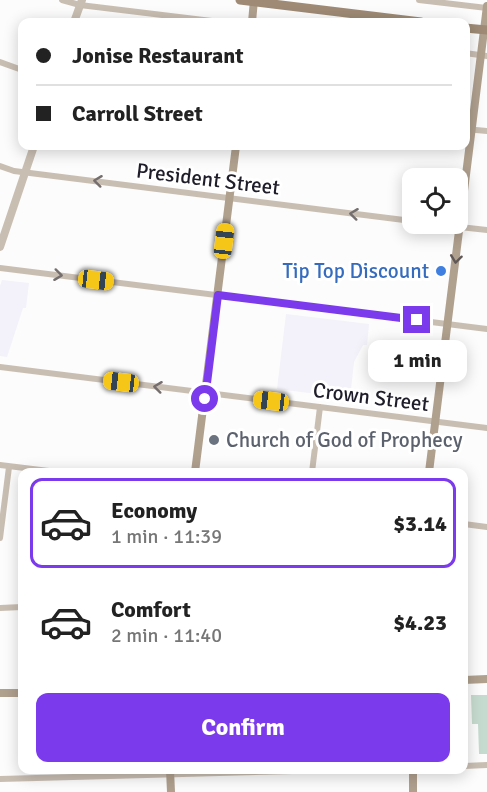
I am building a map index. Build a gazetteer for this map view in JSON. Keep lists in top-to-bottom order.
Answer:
{
  "streets": {
    "street": ["President Street", "Crown Street"]
  },
  "one_way": ["President Street", "Crown Street"],
  "places": ["Tip Top Discount", "Church of God of Prophecy"],
  "page": {
    "banner": ["Jonise Restaurant", "Carroll Street"],
    "bubble": "1 min",
    "list": [
      {
        "name": "Economy",
        "note": "1 min · 11:39",
        "value": "$3.14"
      },
      {
        "name": "Comfort",
        "note": "2 min · 11:40",
        "value": "$4.23"
      }
    ],
    "buttons": "Confirm"
  }
}
